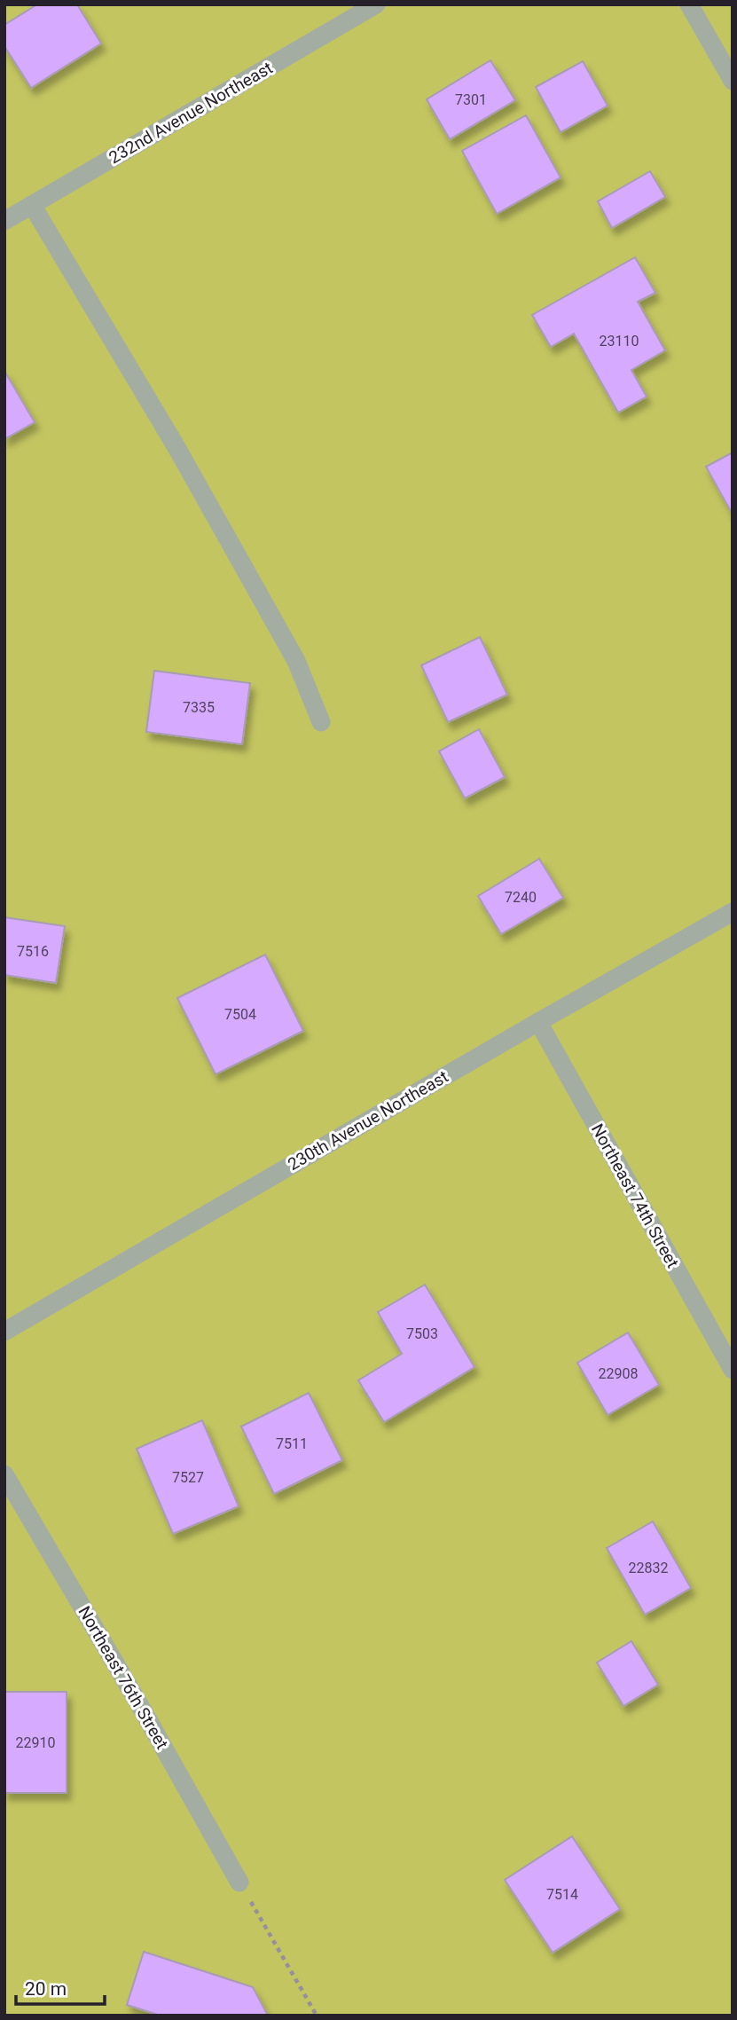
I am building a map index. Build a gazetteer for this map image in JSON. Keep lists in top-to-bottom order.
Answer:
{
  "streets": {
    "street": [
      "232nd Avenue Northeast",
      "230th Avenue Northeast",
      "Northeast 74th Street",
      "Northeast 76th Street"
    ]
  },
  "crossings": [
    ["230th Avenue Northeast", "Northeast 74th Street"]
  ],
  "house_numbers": [
    "7301",
    "23110",
    "7335",
    "7240",
    "7516",
    "7504",
    "7503",
    "22908",
    "7511",
    "7527",
    "22832",
    "22910",
    "7514"
  ],
  "scale_bar": "20 m"
}
